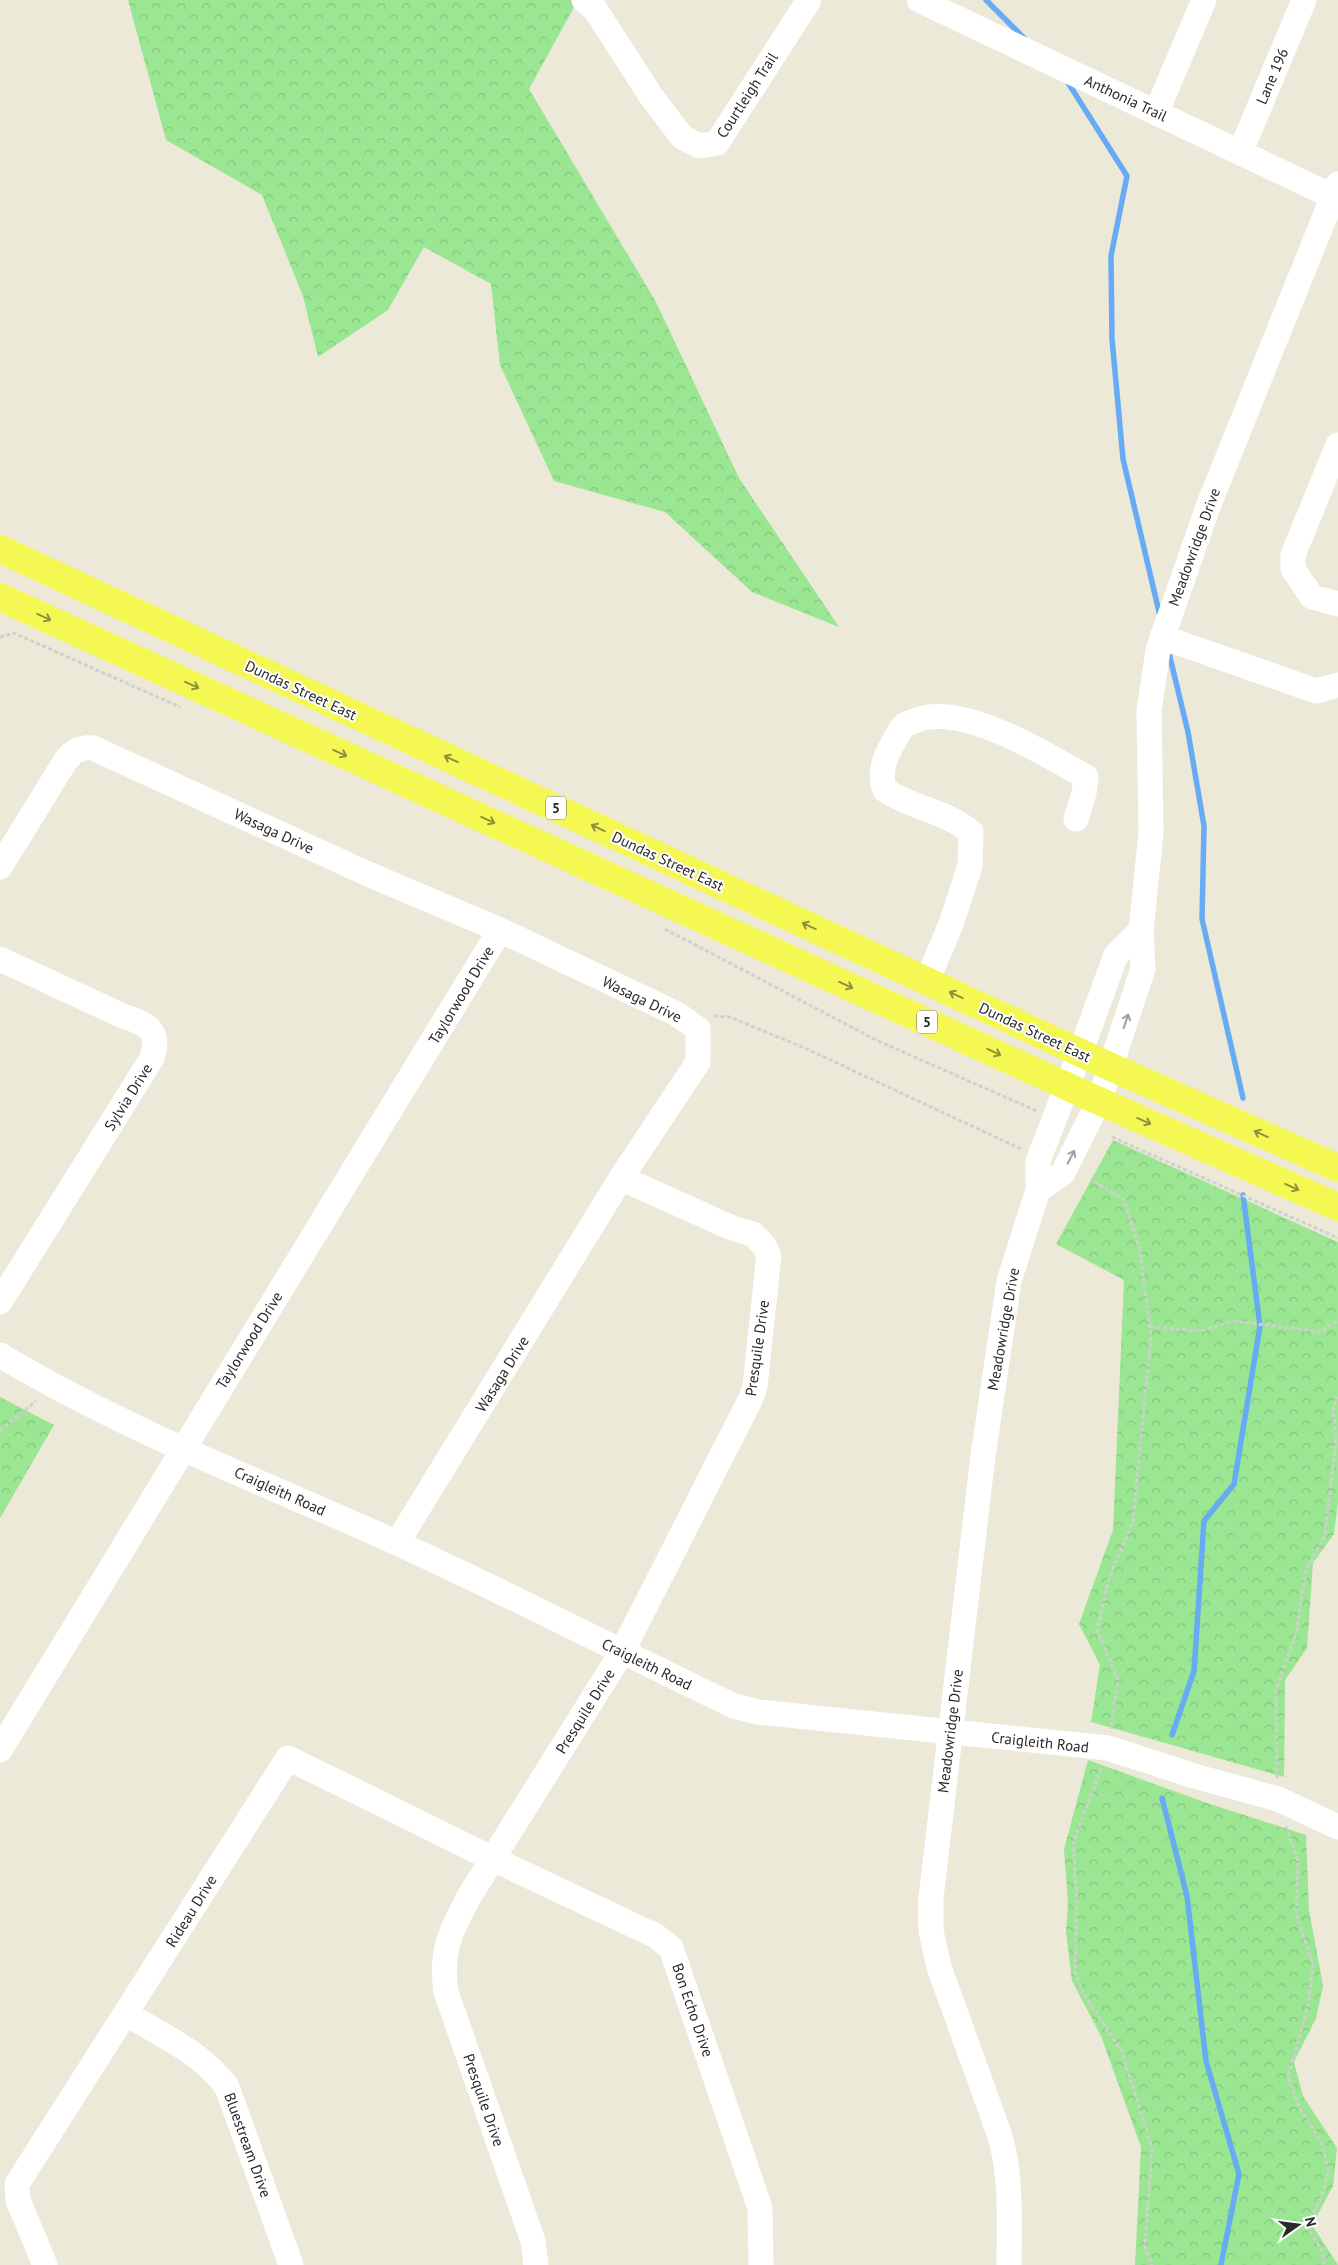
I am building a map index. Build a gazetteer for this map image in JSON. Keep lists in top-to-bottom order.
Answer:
{
  "streets": {
    "main road": ["Dundas Street East", "5"],
    "street": [
      "Lane 196",
      "Courtleigh Trail",
      "Anthonia Trail",
      "Meadowridge Drive",
      "Wasaga Drive",
      "Taylorwood Drive",
      "Sylvia Drive",
      "Presquile Drive",
      "Craigleith Road",
      "Rideau Drive",
      "Bon Echo Drive",
      "Bluestream Drive"
    ]
  },
  "crossings": [
    ["Lane 196", "Anthonia Trail"],
    ["Anthonia Trail", "Meadowridge Drive"],
    ["Meadowridge Drive", "Dundas Street East"],
    ["Meadowridge Drive", "5"],
    ["Meadowridge Drive", "Craigleith Road"],
    ["Wasaga Drive", "Taylorwood Drive"],
    ["Wasaga Drive", "Presquile Drive"],
    ["Wasaga Drive", "Craigleith Road"],
    ["Taylorwood Drive", "Craigleith Road"],
    ["Presquile Drive", "Craigleith Road"],
    ["Presquile Drive", "Rideau Drive"],
    ["Presquile Drive", "Bon Echo Drive"],
    ["Rideau Drive", "Bon Echo Drive"],
    ["Rideau Drive", "Bluestream Drive"]
  ],
  "north": "right"
}
